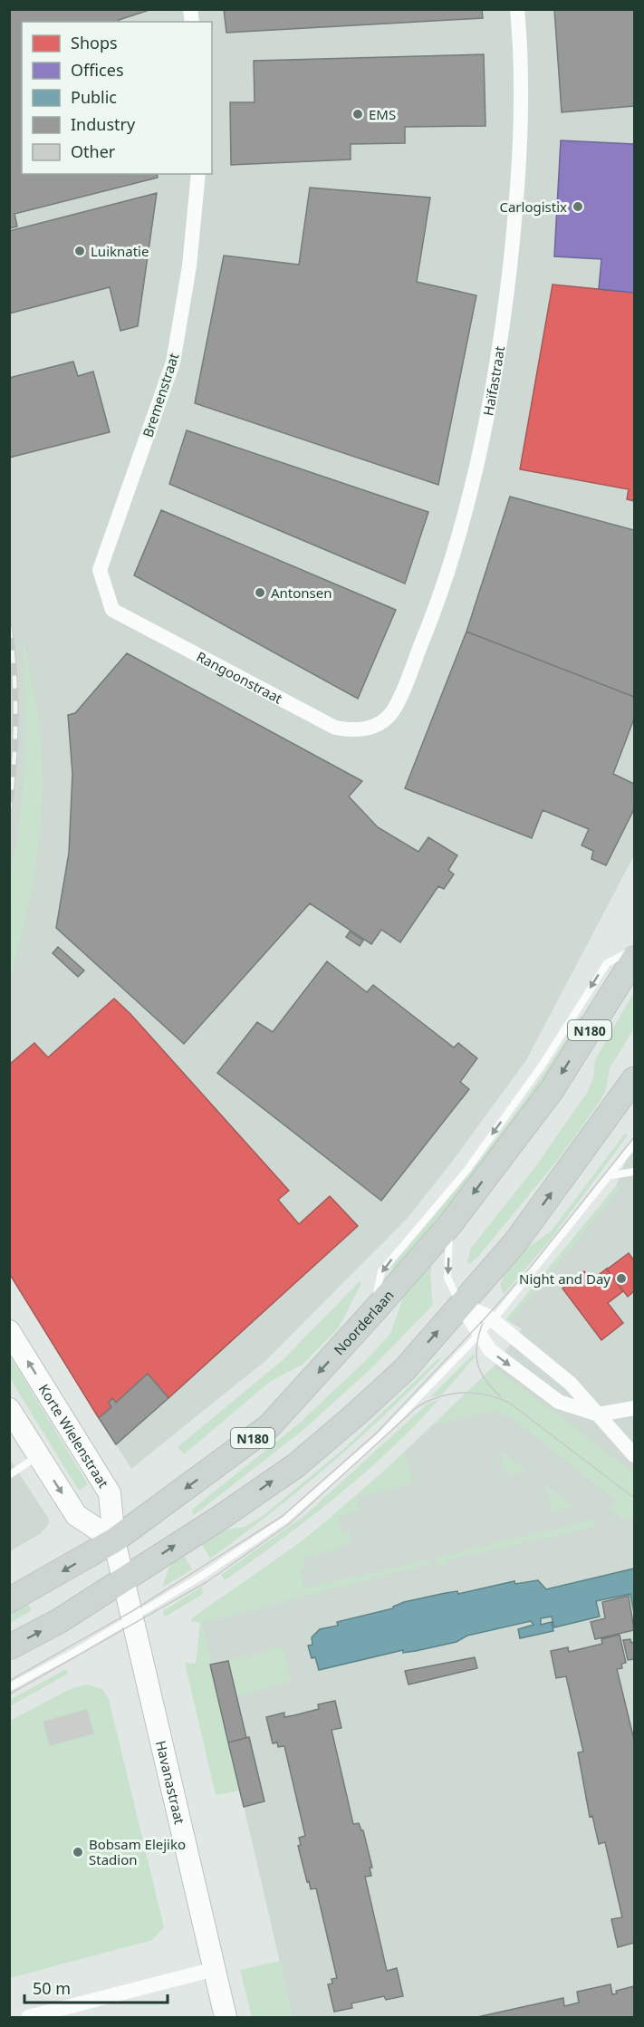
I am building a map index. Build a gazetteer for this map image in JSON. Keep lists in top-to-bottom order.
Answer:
{
  "streets": {
    "main road": ["N180", "Noorderlaan"],
    "street": [
      "Haïfastraat",
      "Bremenstraat",
      "Rangoonstraat",
      "Korte Wielenstraat",
      "Havanastraat"
    ]
  },
  "crossings": [
    ["Haïfastraat", "Rangoonstraat"],
    ["Bremenstraat", "Rangoonstraat"],
    ["Noorderlaan", "Korte Wielenstraat"],
    ["Korte Wielenstraat", "Havanastraat"]
  ],
  "places": [
    "EMS",
    "Carlogistix",
    "Luiknatie",
    "Antonsen",
    "Night and Day",
    "Bobsam Elejiko Stadion"
  ],
  "legend": [
    "Shops",
    "Offices",
    "Public",
    "Industry",
    "Other"
  ],
  "scale_bar": "50 m"
}
